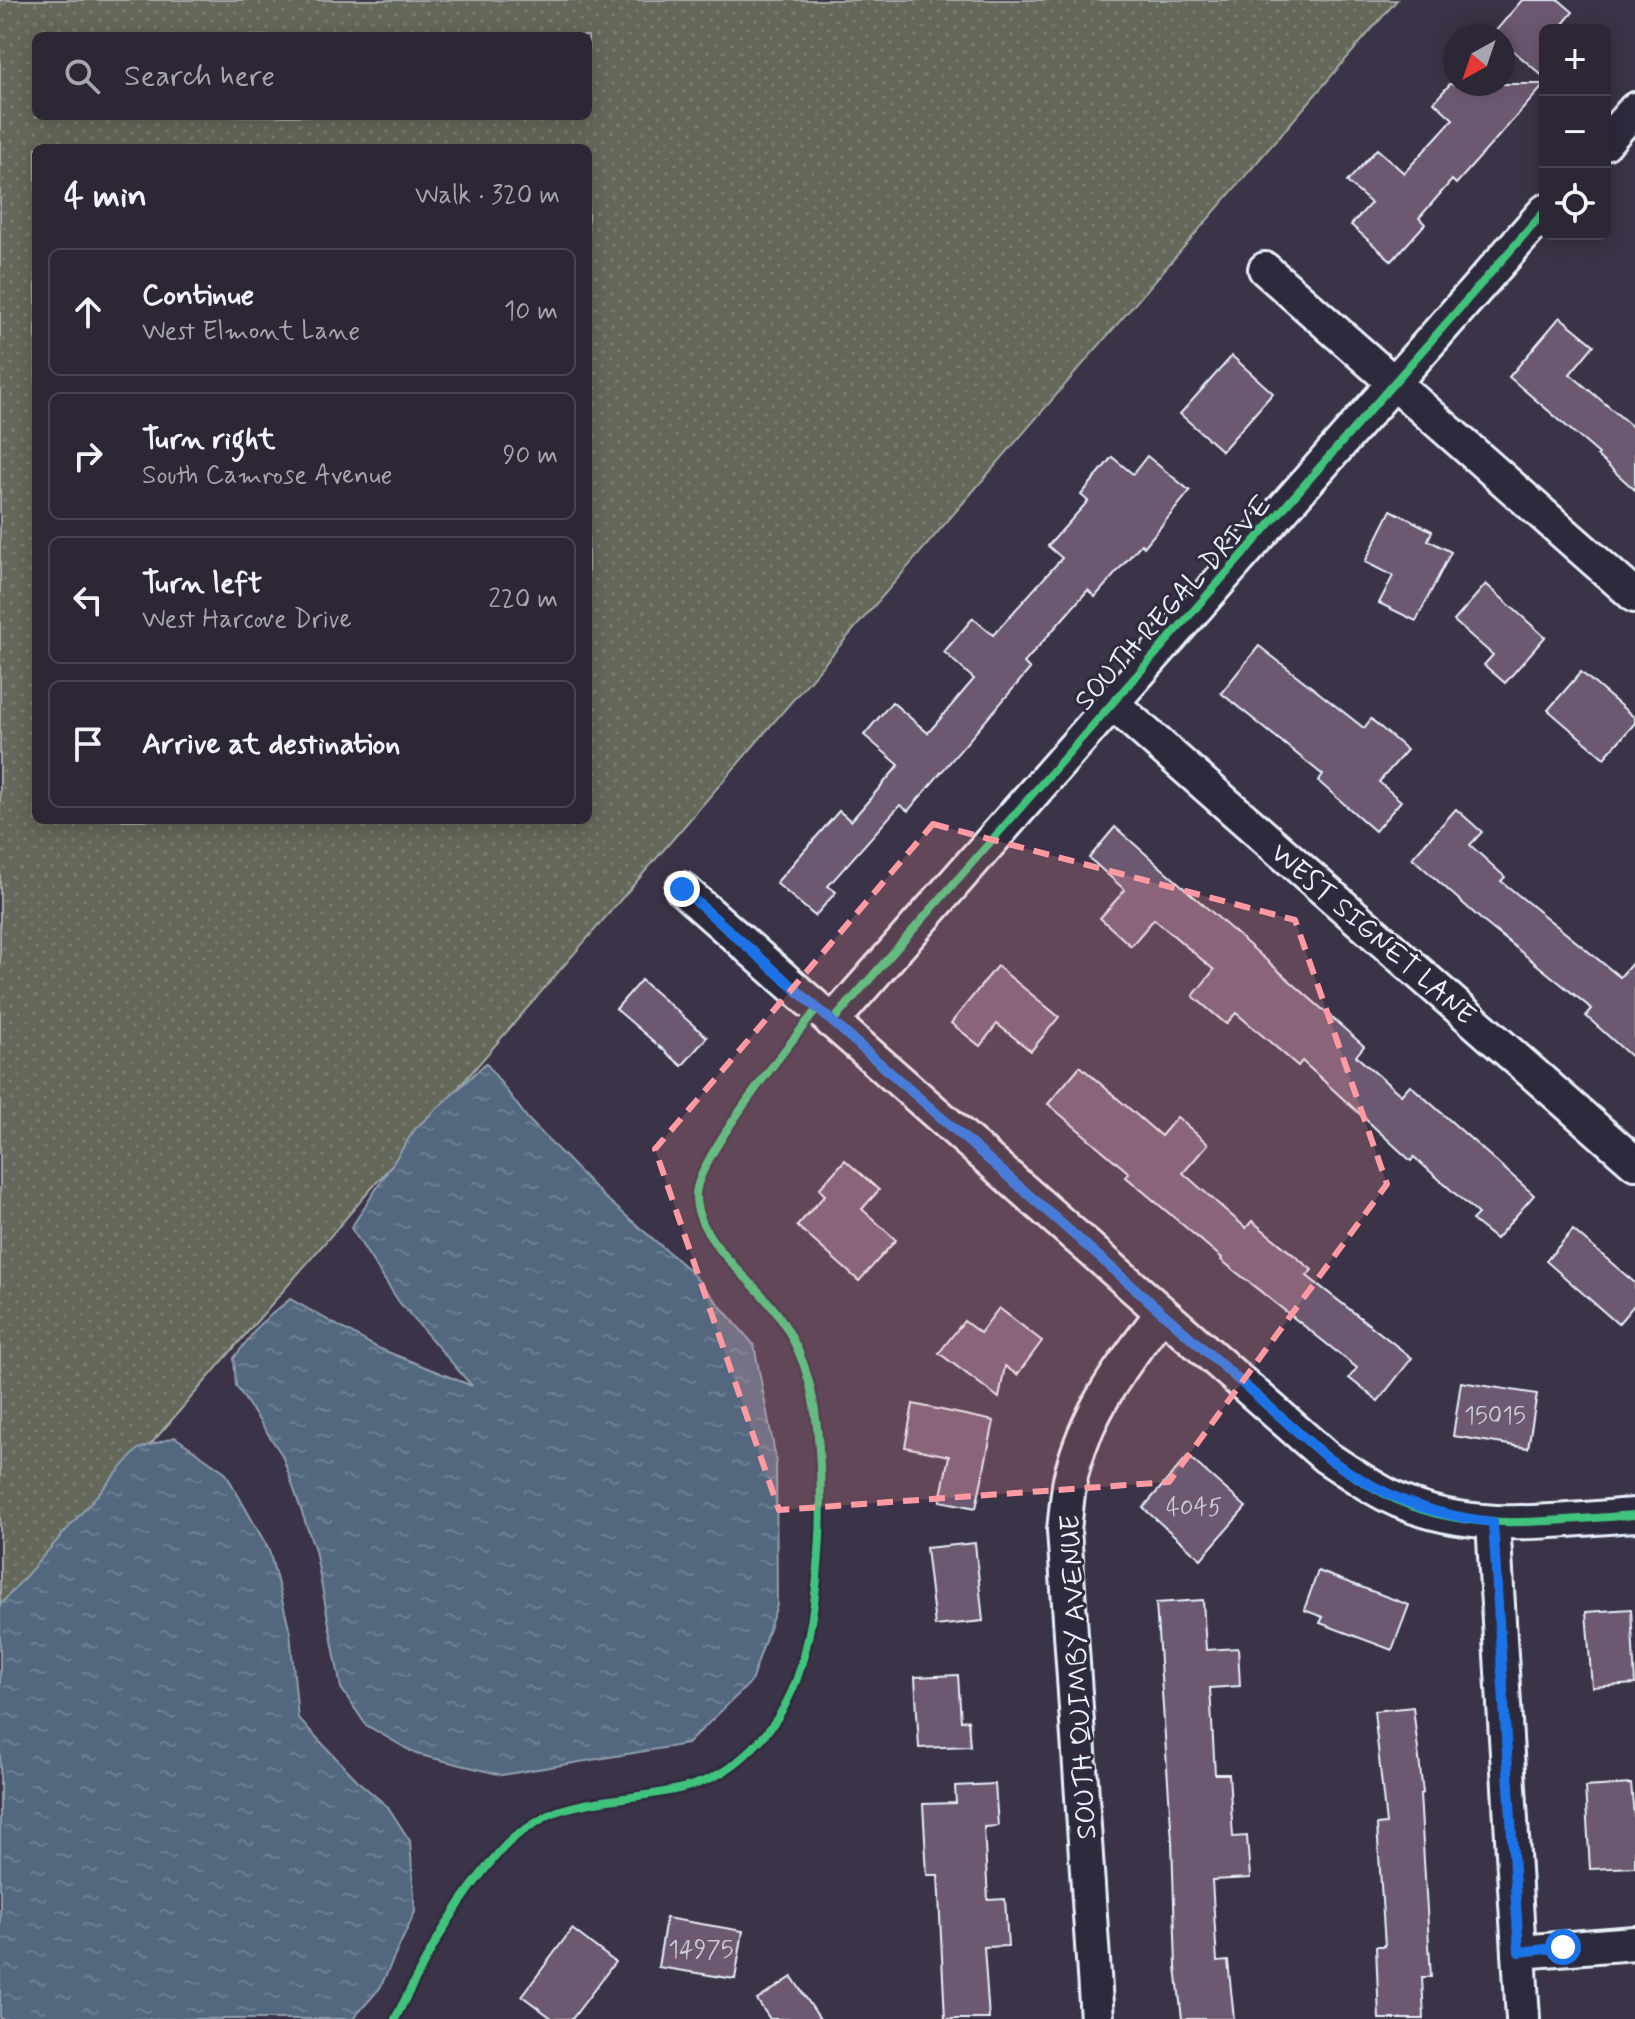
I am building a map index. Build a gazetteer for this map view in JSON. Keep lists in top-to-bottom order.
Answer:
{
  "streets": {
    "street": ["SOUTH REGAL DRIVE", "WEST SIGNET LANE", "SOUTH QUIMBY AVENUE"]
  },
  "crossings": [
    ["SOUTH REGAL DRIVE", "WEST SIGNET LANE"]
  ],
  "house_numbers": ["15015", "4045", "14975"],
  "north": "bottom left",
  "page": {
    "map_buttons": ["+", "−"],
    "search": "Search here",
    "heading": ["4 min", "Walk · 320 m"],
    "list": [
      ["Continue", "West Elmont Lane", "10 m"],
      ["Turn right", "South Camrose Avenue", "90 m"],
      ["Turn left", "West Harcove Drive", "220 m"],
      "Arrive at destination"
    ]
  }
}
